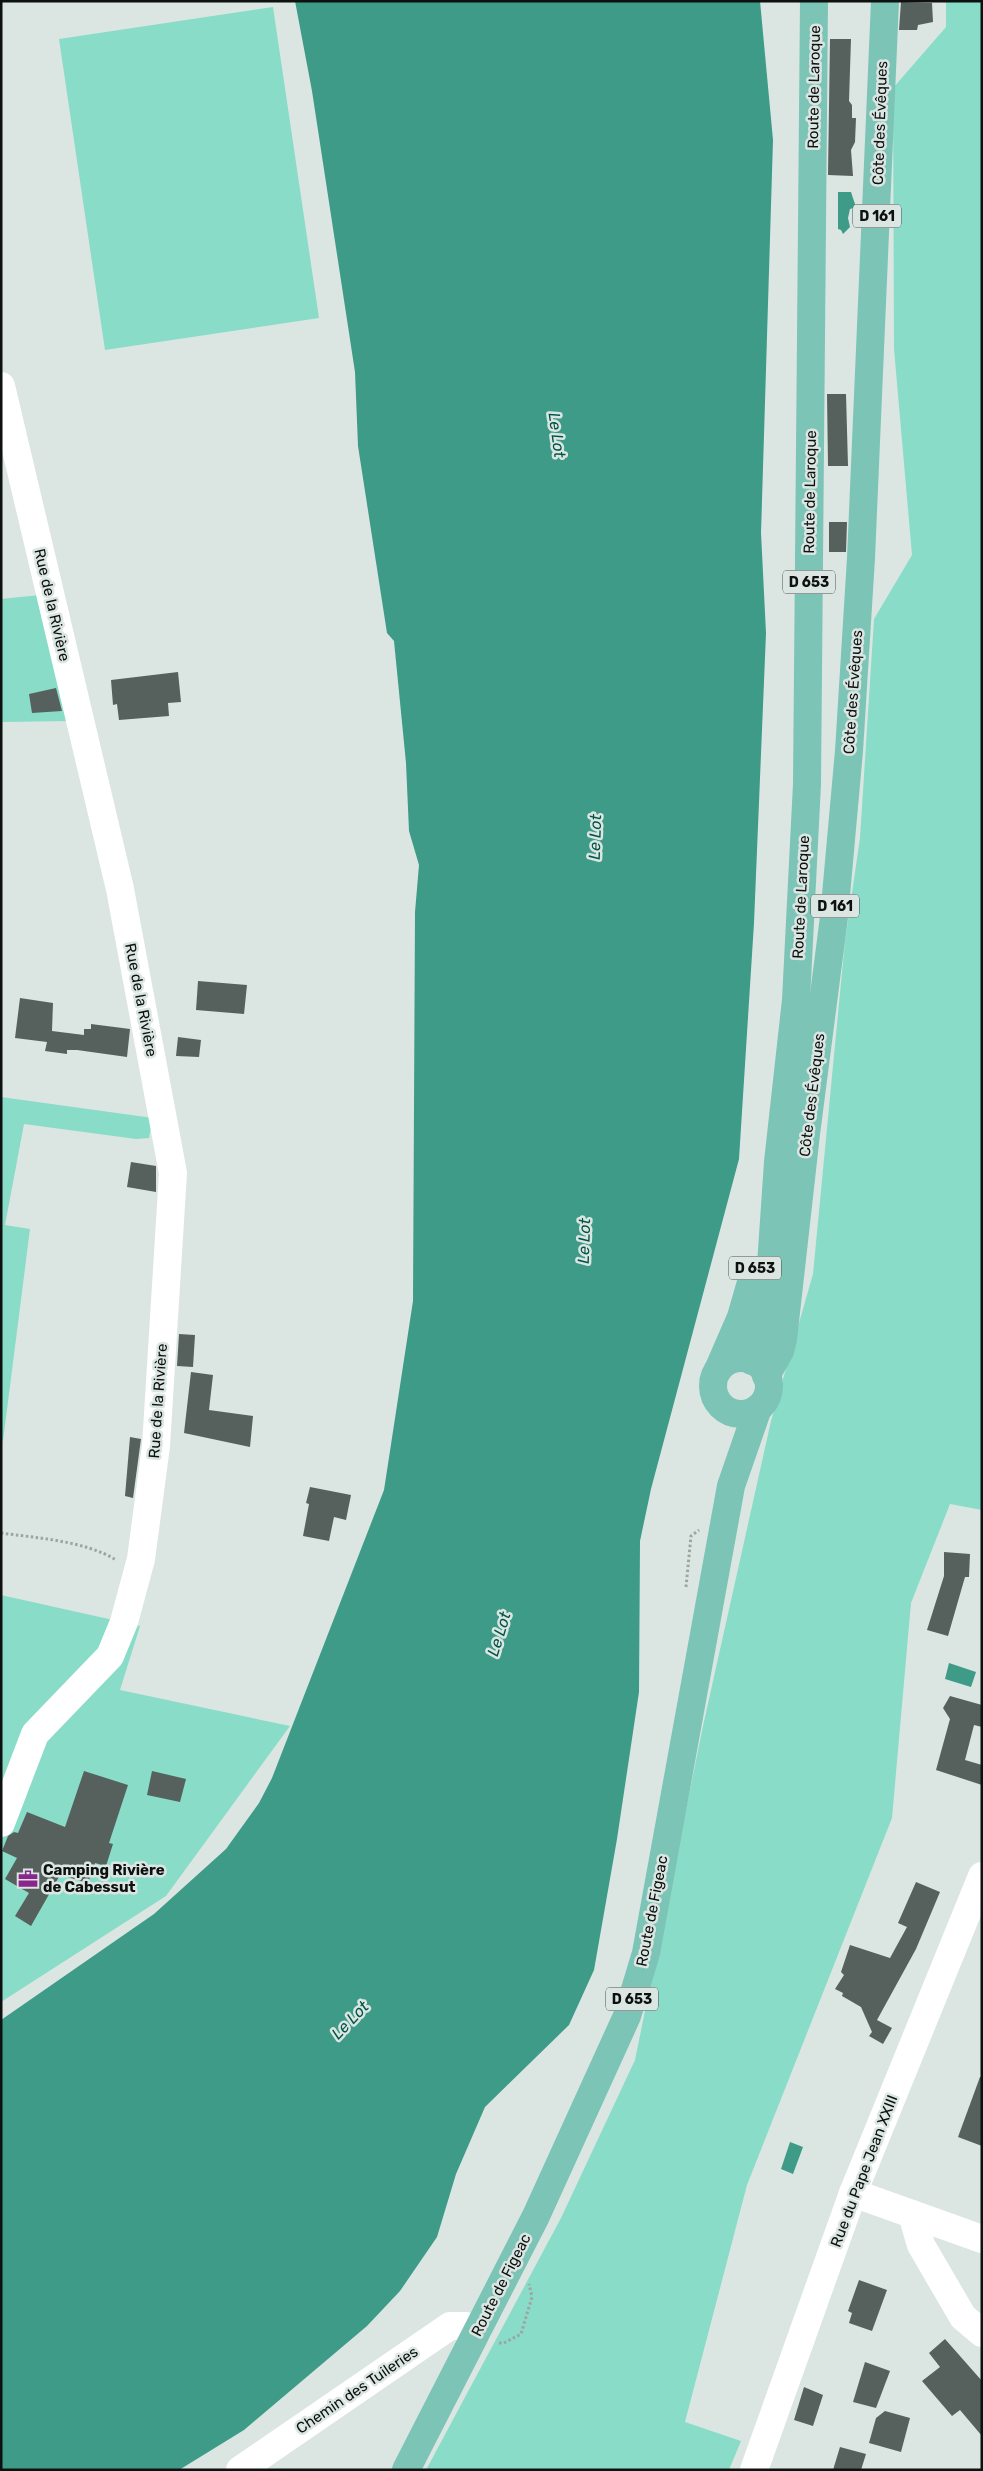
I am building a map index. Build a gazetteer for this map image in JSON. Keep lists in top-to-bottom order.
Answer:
{
  "streets": {
    "main road": [
      "Route de Laroque",
      "Côte des Évêques",
      "D 161",
      "D 653",
      "Route de Figeac"
    ],
    "street": ["Rue de la Rivière", "Rue du Pape Jean XXIII", "Chemin des Tuileries"]
  },
  "crossings": [
    ["Route de Laroque", "Côte des Évêques"],
    ["Route de Laroque", "Route de Figeac"],
    ["Côte des Évêques", "Route de Figeac"],
    ["Route de Figeac", "Chemin des Tuileries"]
  ],
  "water": ["Le Lot"],
  "places": {
    "office": ["Camping Rivière de Cabessut"]
  }
}
